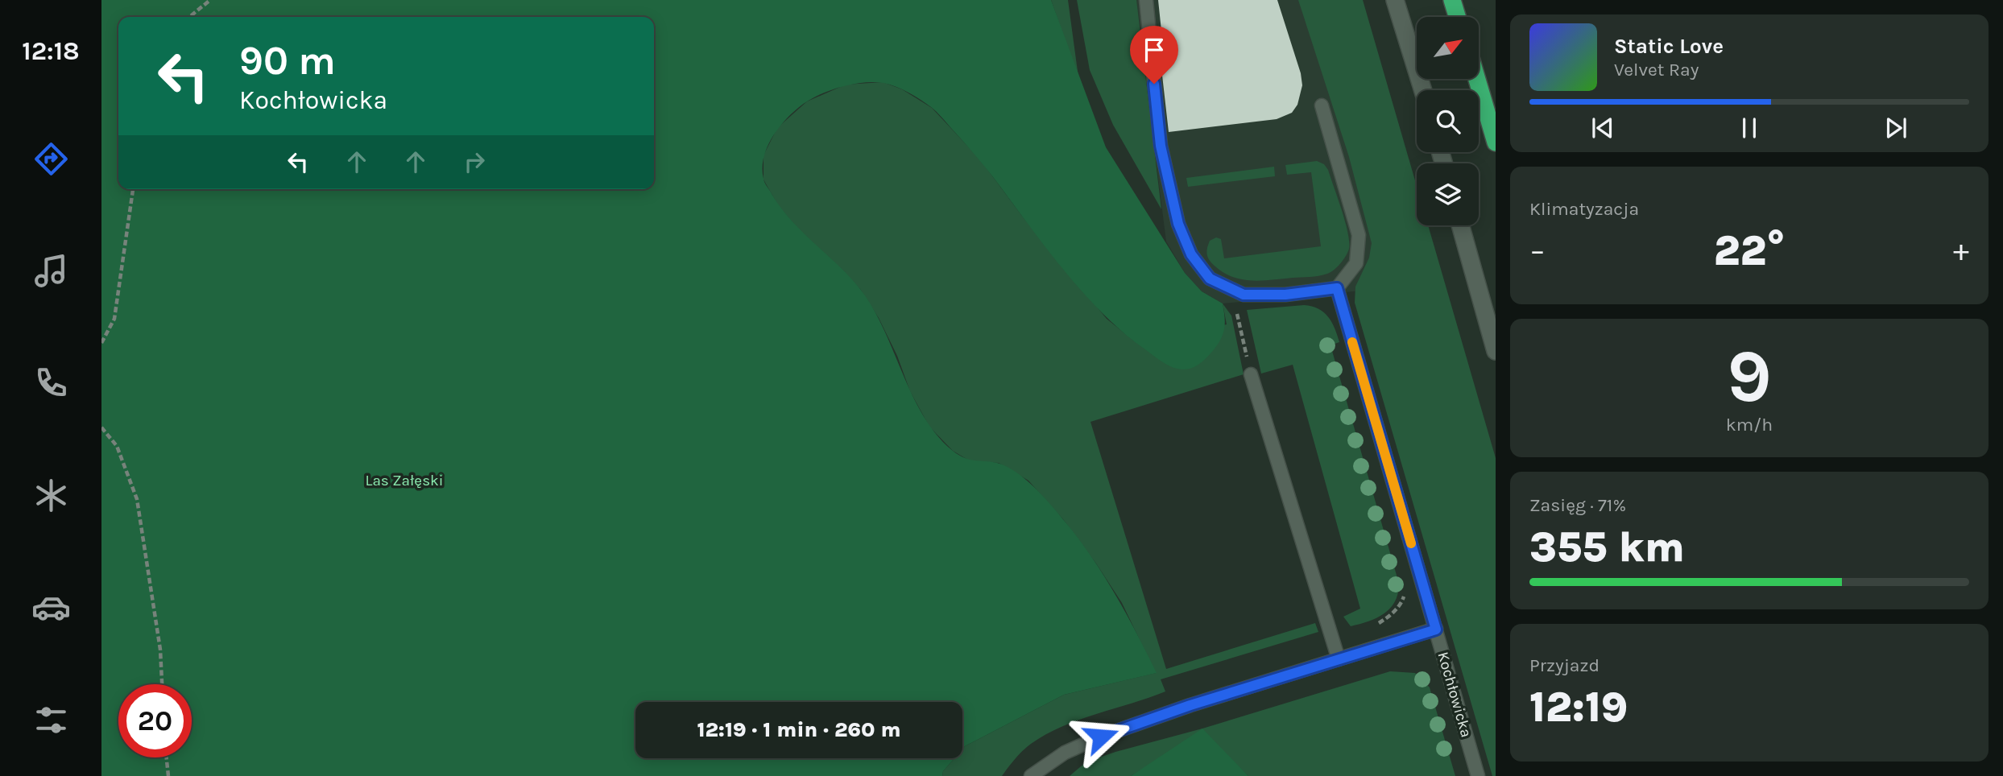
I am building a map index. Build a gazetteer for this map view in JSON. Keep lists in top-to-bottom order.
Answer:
{
  "streets": {
    "lane": ["Kochłowicka"]
  },
  "parks": ["Las Załęski"],
  "north": "top right",
  "page": {
    "tabs": "12:18",
    "turn": ["90 m", "Kochłowicka"],
    "song": ["Static Love", "Velvet Ray"],
    "tile": [
      "Klimatyzacja",
      ["9", "km/h"],
      ["Zasięg · 71%", "355 km"],
      ["Przyjazd", "12:19"]
    ],
    "heat": ["−", "22°", "+"],
    "limit": "20",
    "trip": "12:19 · 1 min · 260 m"
  }
}
